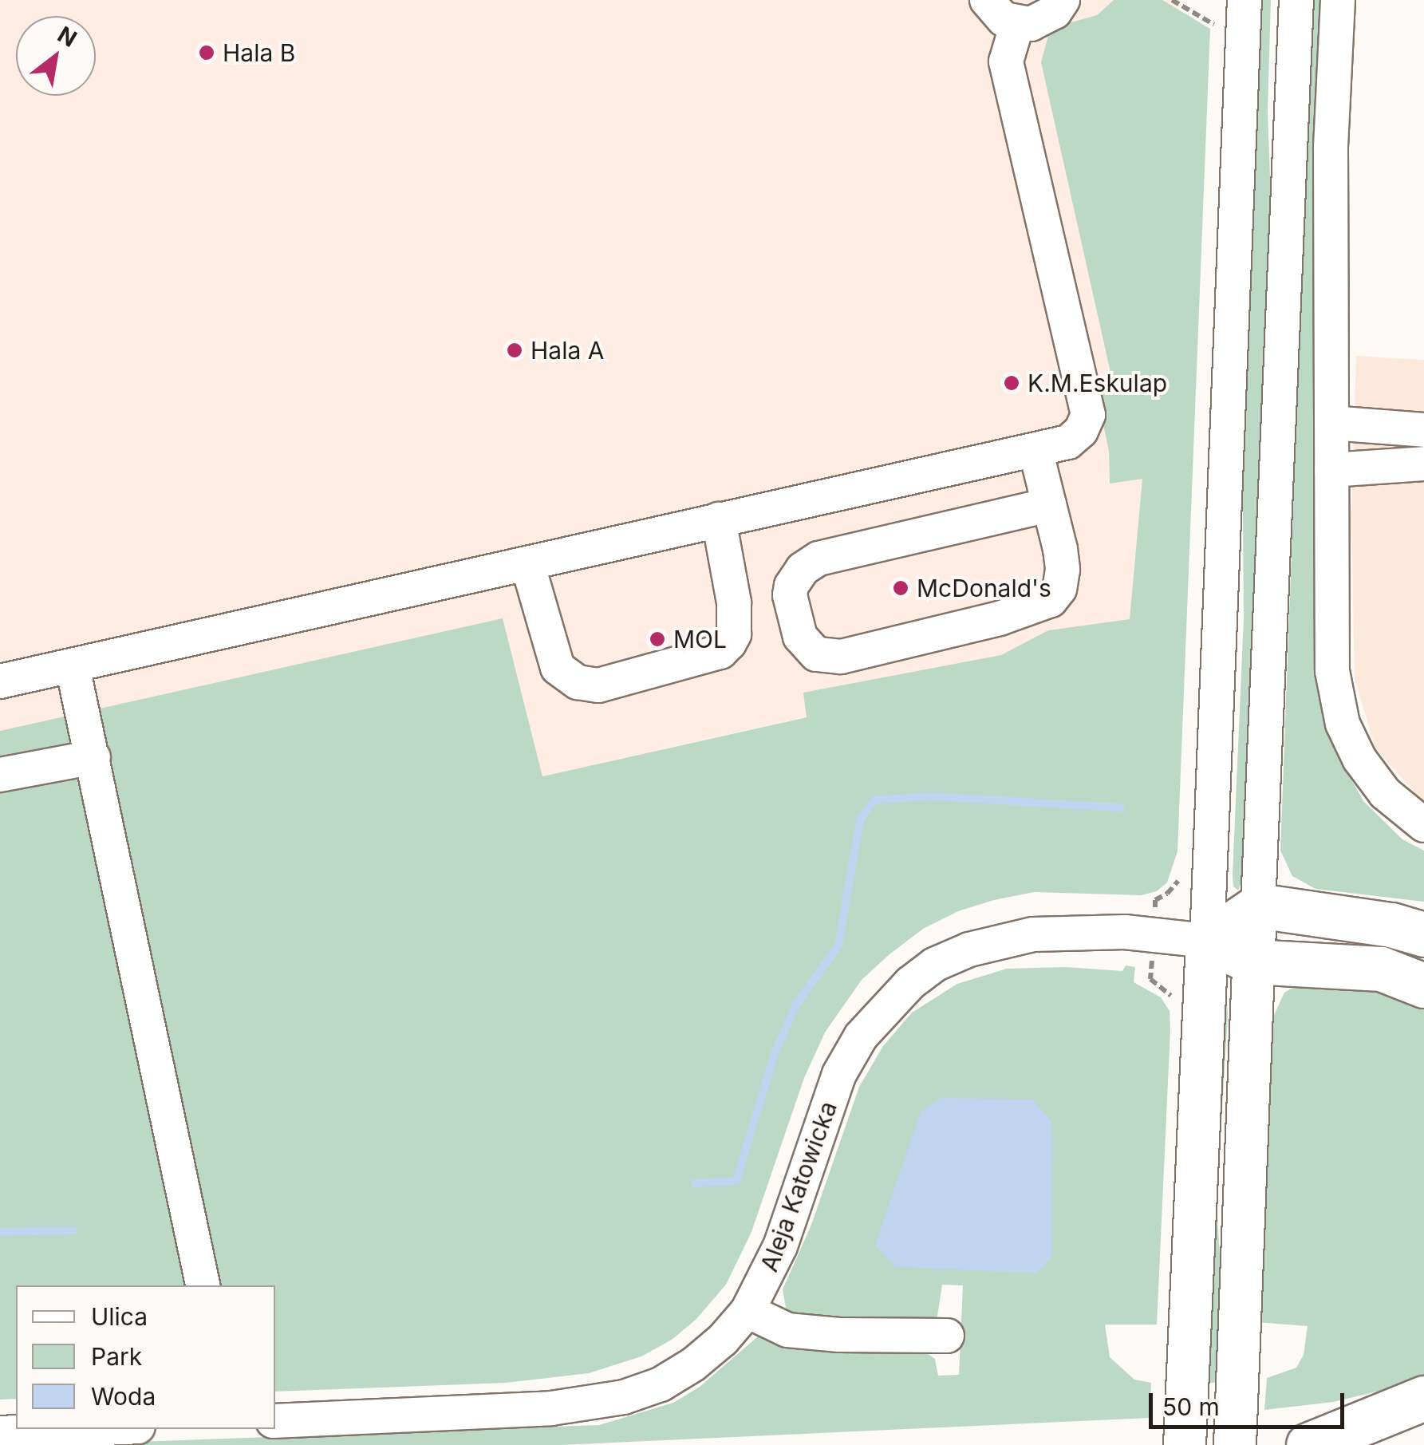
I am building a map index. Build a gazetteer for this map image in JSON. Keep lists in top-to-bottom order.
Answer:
{
  "streets": {
    "street": ["Aleja Katowicka"]
  },
  "places": [
    "Hala B",
    "Hala A",
    "K.M.Eskulap",
    "McDonald's",
    "MOL"
  ],
  "legend": ["Ulica", "Park", "Woda"],
  "scale_bar": "50 m",
  "north": "top right"
}
